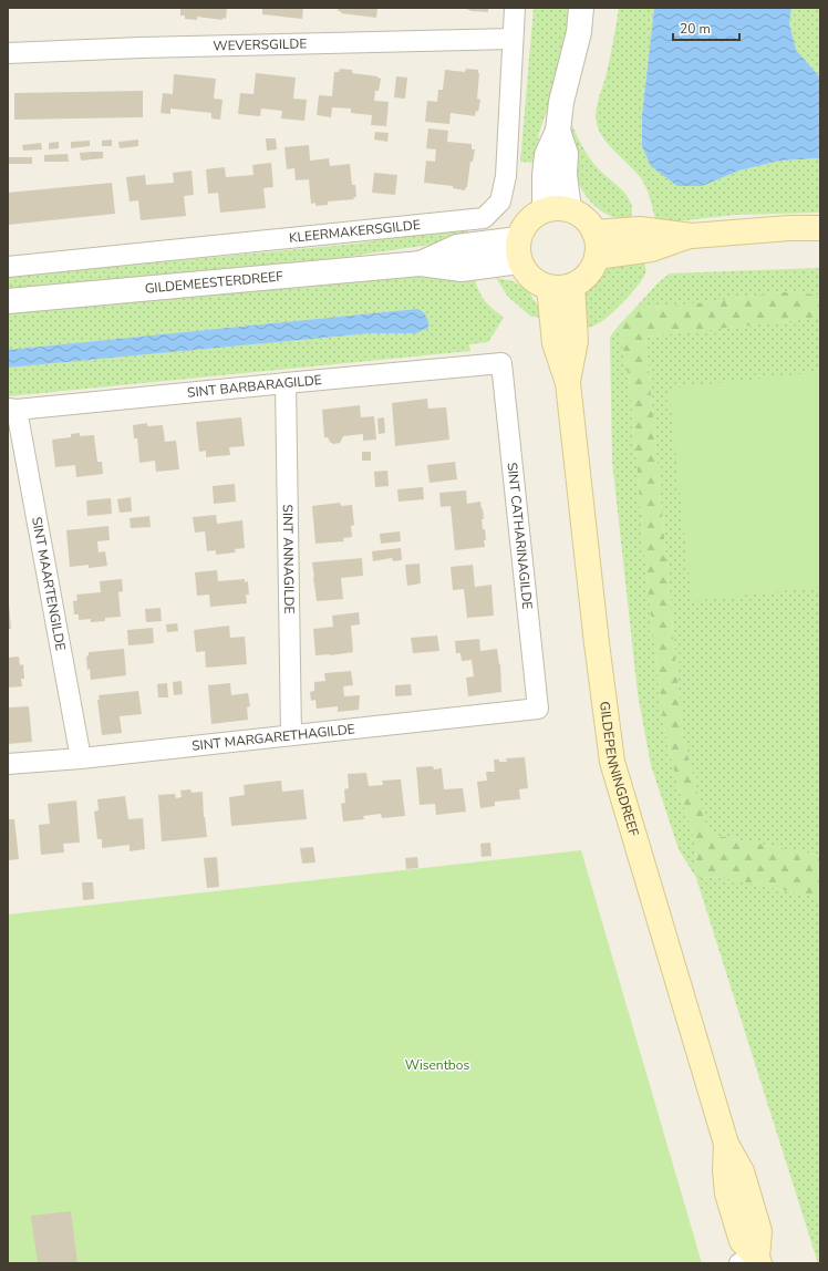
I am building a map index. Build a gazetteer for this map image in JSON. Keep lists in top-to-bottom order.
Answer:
{
  "streets": {
    "main road": ["GILDEPENNINGDREEF"],
    "street": [
      "WEVERSGILDE",
      "KLEERMAKERSGILDE",
      "GILDEMEESTERDREEF",
      "SINT BARBARAGILDE",
      "SINT CATHARINAGILDE",
      "SINT ANNAGILDE",
      "SINT MAARTENGILDE",
      "SINT MARGARETHAGILDE"
    ]
  },
  "crossings": [
    ["WEVERSGILDE", "KLEERMAKERSGILDE"],
    ["GILDEMEESTERDREEF", "GILDEPENNINGDREEF"],
    ["SINT BARBARAGILDE", "SINT CATHARINAGILDE"],
    ["SINT BARBARAGILDE", "SINT ANNAGILDE"],
    ["SINT BARBARAGILDE", "SINT MAARTENGILDE"],
    ["SINT CATHARINAGILDE", "SINT MARGARETHAGILDE"],
    ["SINT ANNAGILDE", "SINT MARGARETHAGILDE"],
    ["SINT MAARTENGILDE", "SINT MARGARETHAGILDE"]
  ],
  "parks": ["Wisentbos"],
  "scale_bar": "20 m"
}
